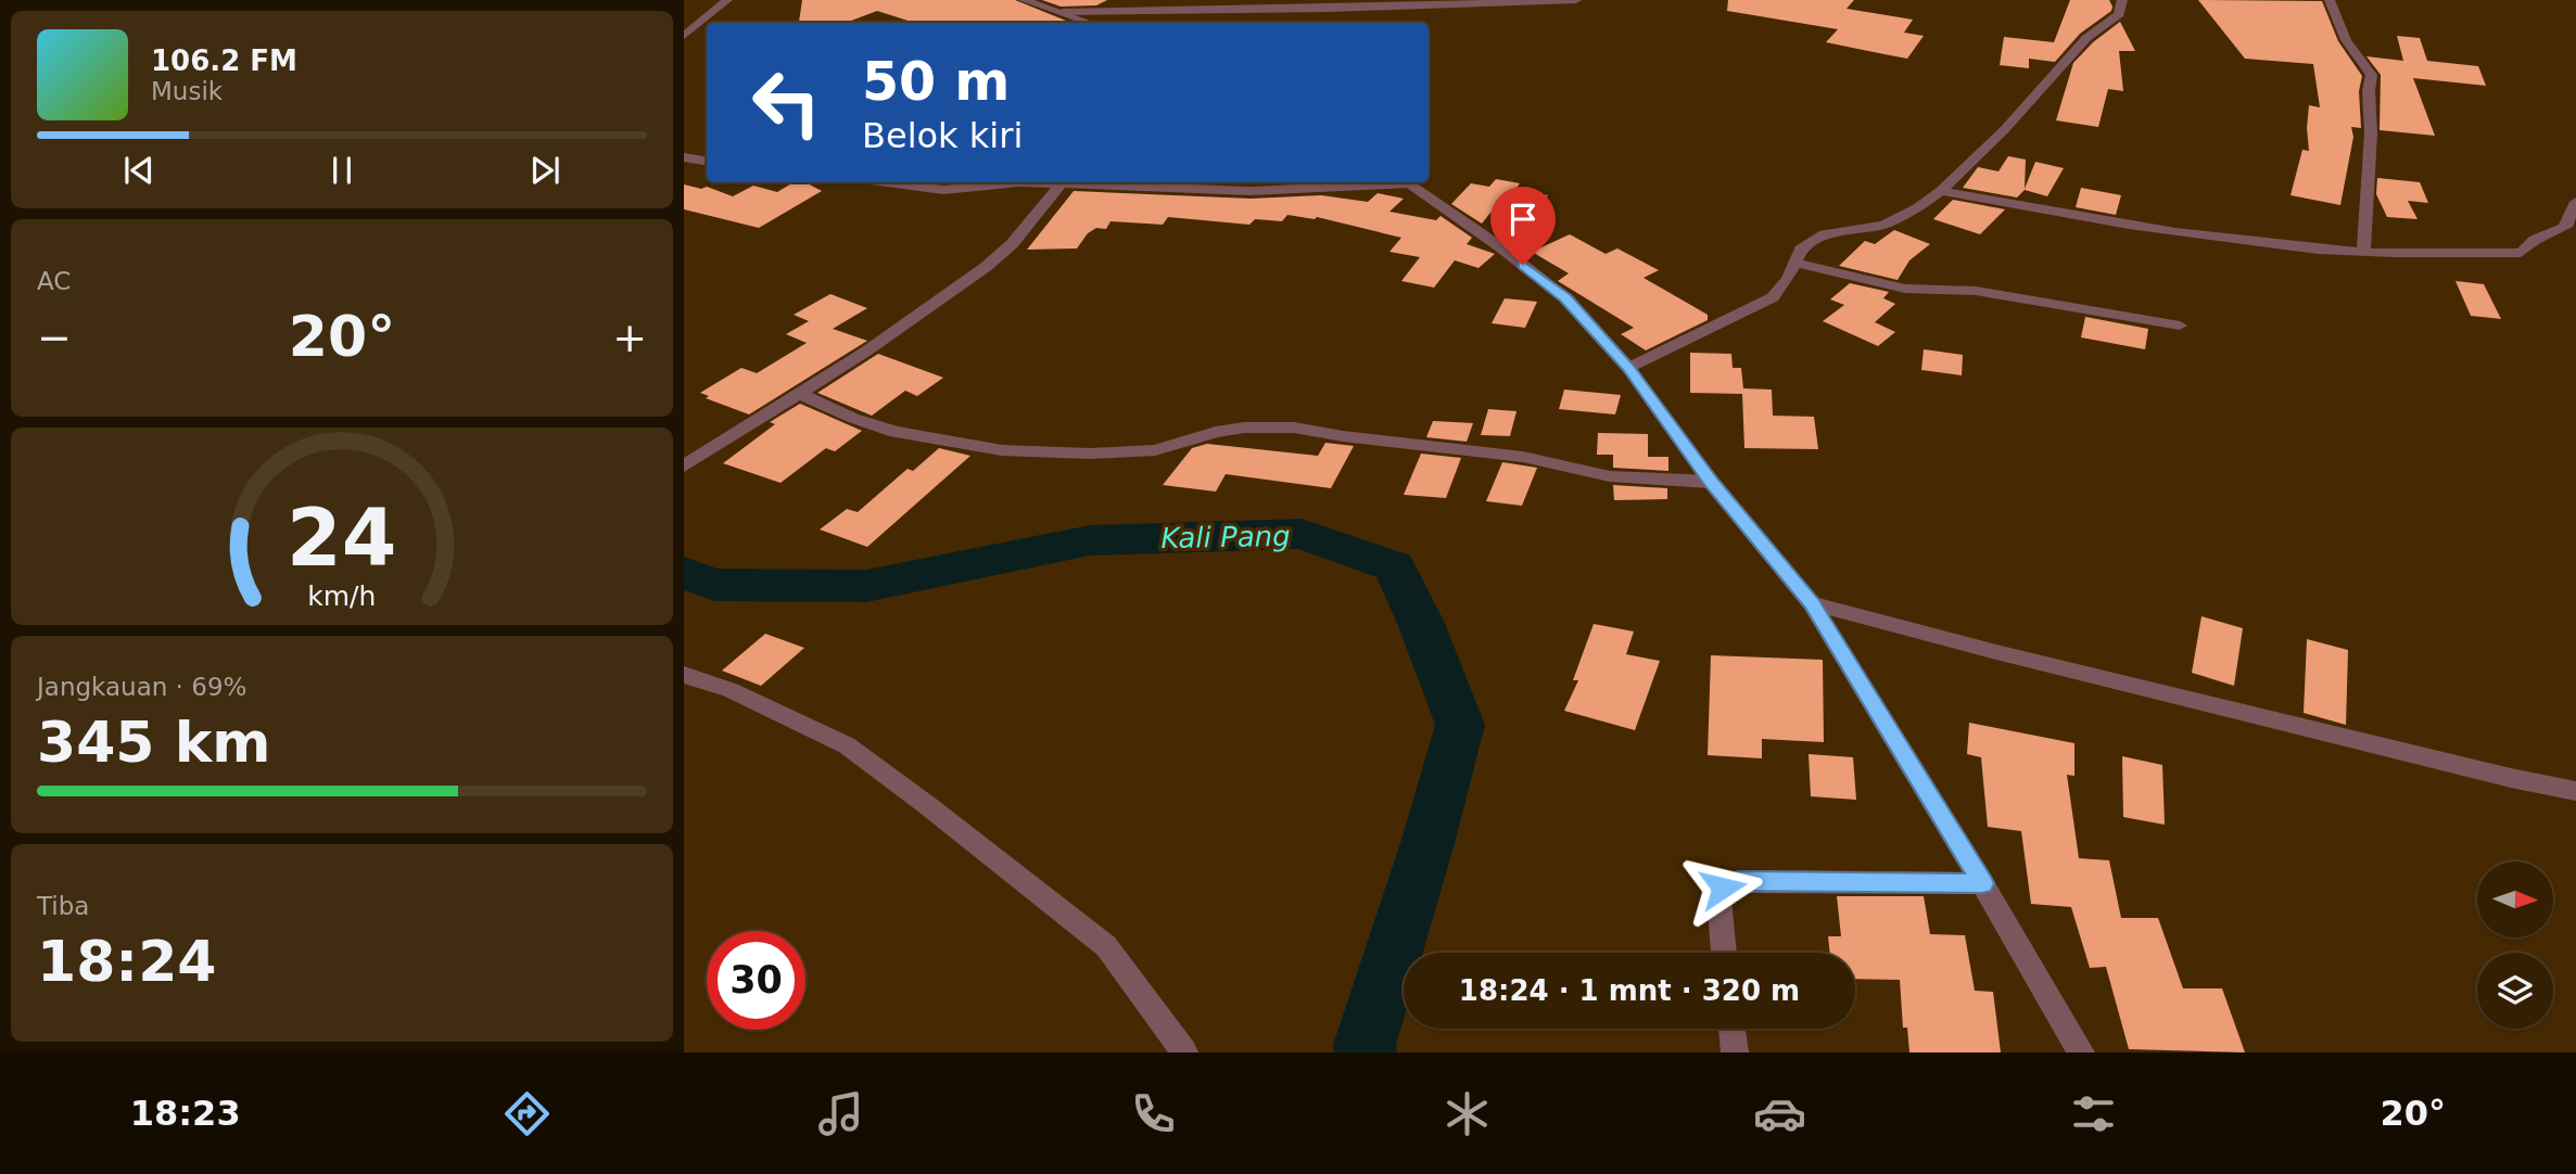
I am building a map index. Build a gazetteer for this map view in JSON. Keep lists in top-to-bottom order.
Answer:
{
  "water": ["Kali Pang"],
  "north": "right",
  "page": {
    "turn": ["50 m", "Belok kiri"],
    "song": ["106.2 FM", "Musik"],
    "tile": [
      "AC",
      ["Jangkauan · 69%", "345 km"],
      ["Tiba", "18:24"]
    ],
    "heat": ["−", "20°", "+"],
    "limit": "30",
    "trip": "18:24 · 1 mnt · 320 m",
    "tabs": ["18:23", "20°"],
    "gauge": ["24", "km/h"]
  }
}
